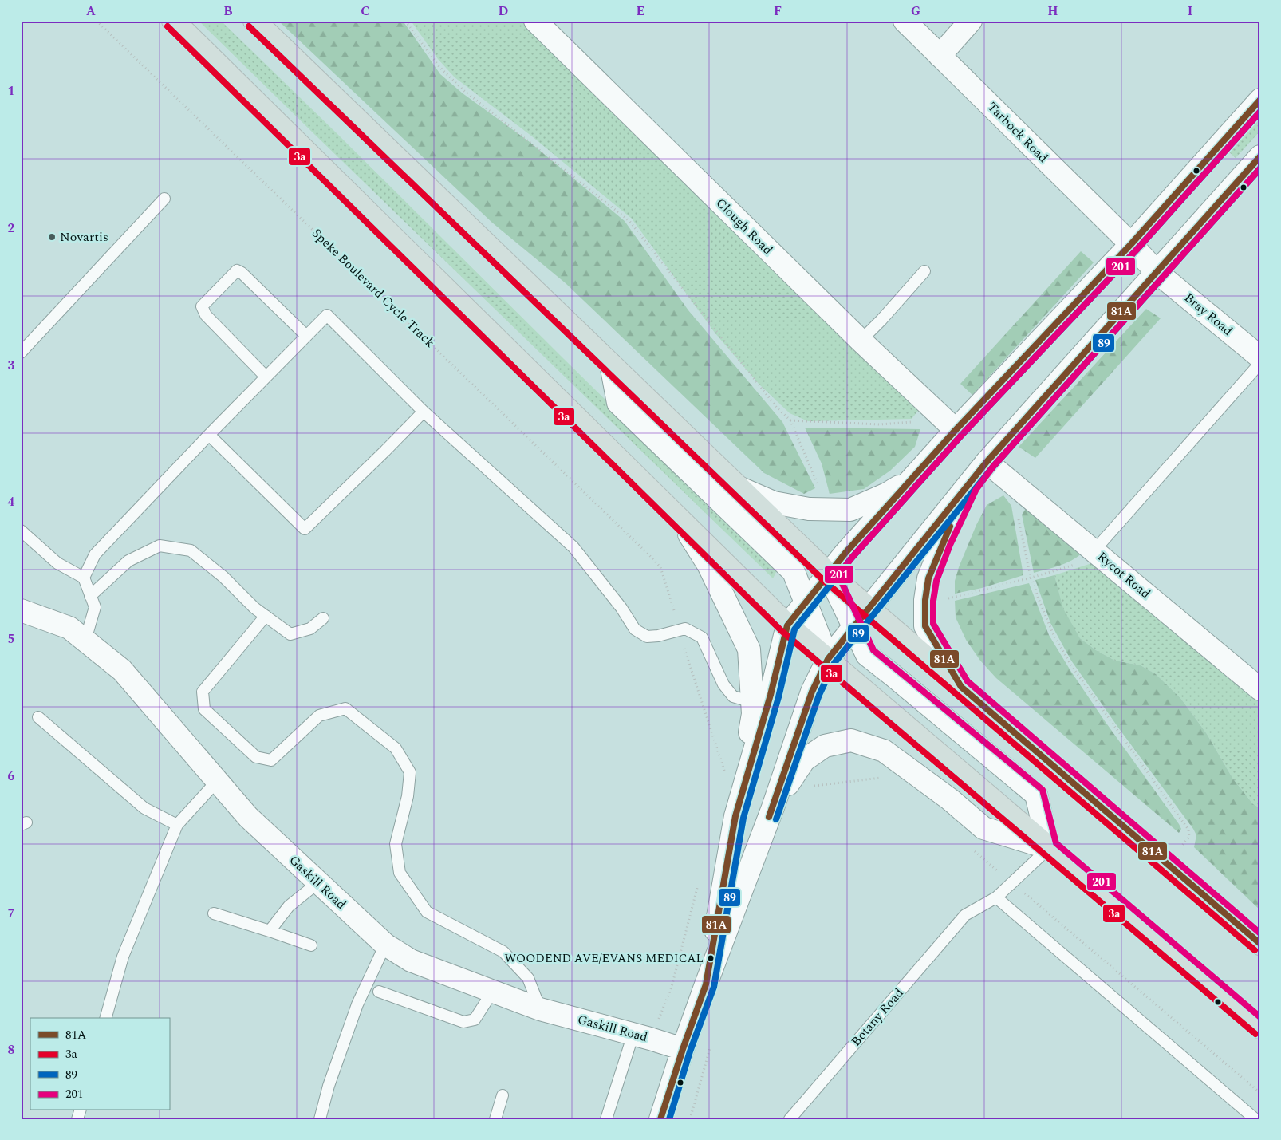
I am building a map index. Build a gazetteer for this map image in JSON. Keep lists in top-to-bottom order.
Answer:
{
  "streets": {
    "street": [
      "Tarbock Road",
      "Clough Road",
      "Bray Road",
      "Rycot Road",
      "Gaskill Road"
    ],
    "lane": ["Botany Road"],
    "path": ["Speke Boulevard Cycle Track"]
  },
  "crossings": [
    ["Tarbock Road", "Bray Road"]
  ],
  "places": ["Novartis", "WOODEND AVE/EVANS MEDICAL"],
  "lines": [
    "transit line 3a",
    "transit line 81A",
    "transit line 89",
    "transit line 201"
  ],
  "legend": [
    "81A",
    "3a",
    "89",
    "201"
  ],
  "grid": {
    "columns": [
      "A",
      "B",
      "C",
      "D",
      "E",
      "F",
      "G",
      "H",
      "I"
    ],
    "rows": [
      "1",
      "2",
      "3",
      "4",
      "5",
      "6",
      "7",
      "8"
    ]
  }
}
